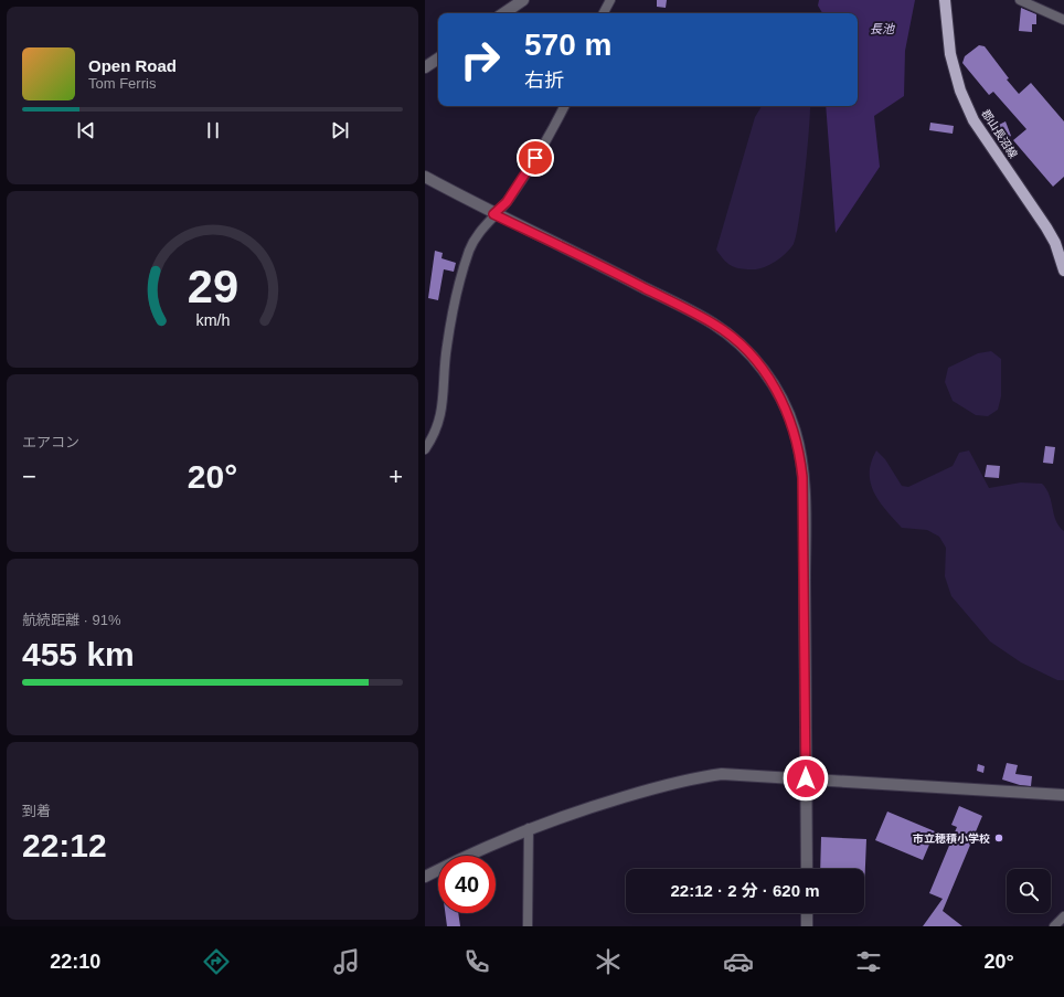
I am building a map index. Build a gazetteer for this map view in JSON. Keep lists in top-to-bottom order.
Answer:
{
  "streets": {
    "main road": ["郡山長沼線"]
  },
  "water": ["長池"],
  "places": ["市立穂積小学校"],
  "page": {
    "turn": ["570 m", "右折"],
    "song": ["Open Road", "Tom Ferris"],
    "tile": [
      "エアコン",
      ["航続距離 · 91%", "455 km"],
      ["到着", "22:12"]
    ],
    "heat": ["−", "20°", "+"],
    "limit": "40",
    "trip": "22:12 · 2 分 · 620 m",
    "tabs": ["22:10", "20°"],
    "gauge": ["29", "km/h"]
  }
}
